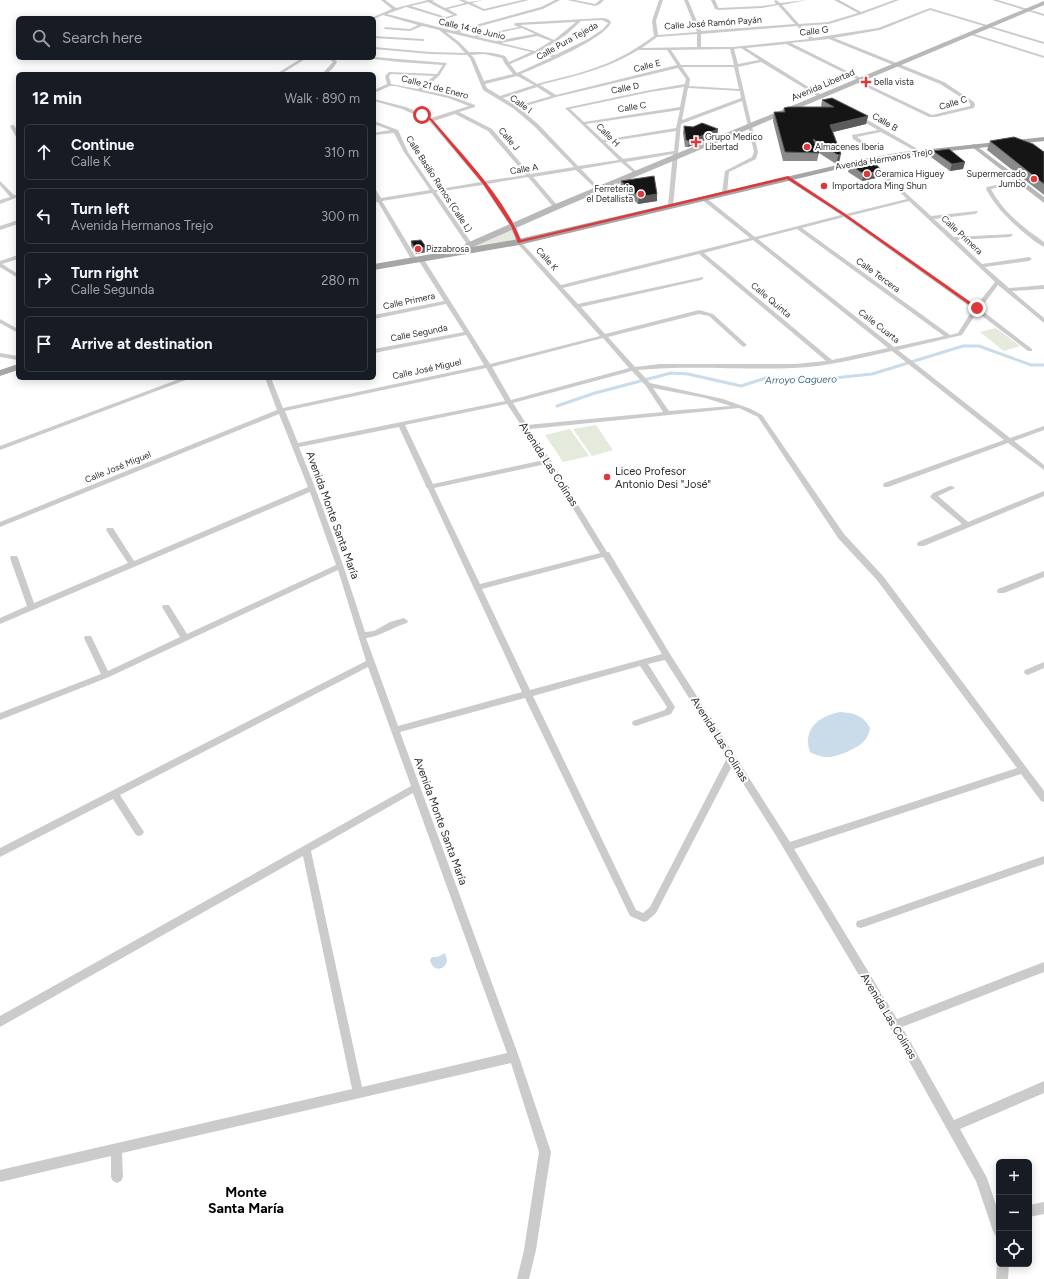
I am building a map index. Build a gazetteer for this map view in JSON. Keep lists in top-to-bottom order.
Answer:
{
  "streets": {
    "main road": ["Avenida Hermanos Trejo"],
    "street": [
      "Calle José Ramón Payán",
      "Calle 14 de Junio",
      "Calle G",
      "Calle Pura Tejeda",
      "Calle E",
      "Avenida Libertad",
      "Calle 21 de Enero",
      "Calle D",
      "Calle C",
      "Calle I",
      "Calle B",
      "Calle H",
      "Calle J",
      "Calle A",
      "Calle Basilio Ramos (Calle L)",
      "Calle Primera",
      "Calle K",
      "Calle Tercera",
      "Calle Quinta",
      "Calle Cuarta",
      "Calle Segunda",
      "Calle José Miguel",
      "Avenida Las Colinas",
      "Avenida Monte Santa María"
    ]
  },
  "crossings": [
    ["Calle José Ramón Payán", "Calle G"],
    ["Calle José Ramón Payán", "Calle I"],
    ["Calle 14 de Junio", "Calle Pura Tejeda"],
    ["Calle 14 de Junio", "Calle I"],
    ["Calle G", "Avenida Libertad"],
    ["Calle G", "Calle C"],
    ["Calle Pura Tejeda", "Calle I"],
    ["Calle E", "Calle I"],
    ["Avenida Libertad", "Calle C"],
    ["Avenida Libertad", "Calle I"],
    ["Avenida Libertad", "Calle H"],
    ["Avenida Libertad", "Calle J"],
    ["Avenida Libertad", "Avenida Hermanos Trejo"],
    ["Avenida Libertad", "Calle A"],
    ["Avenida Libertad", "Calle Basilio Ramos (Calle L)"],
    ["Avenida Libertad", "Calle K"],
    ["Calle 21 de Enero", "Calle J"],
    ["Calle 21 de Enero", "Calle K"],
    ["Calle D", "Calle H"],
    ["Calle C", "Calle H"],
    ["Calle I", "Calle A"],
    ["Calle B", "Avenida Hermanos Trejo"],
    ["Calle H", "Calle A"],
    ["Calle J", "Calle A"],
    ["Avenida Hermanos Trejo", "Calle Primera"],
    ["Avenida Hermanos Trejo", "Calle K"],
    ["Avenida Hermanos Trejo", "Calle Cuarta"],
    ["Avenida Hermanos Trejo", "Avenida Las Colinas"],
    ["Calle A", "Calle Basilio Ramos (Calle L)"],
    ["Calle A", "Calle K"],
    ["Calle A", "Avenida Las Colinas"],
    ["Calle Primera", "Avenida Las Colinas"],
    ["Calle K", "Calle José Miguel"],
    ["Calle Segunda", "Avenida Las Colinas"],
    ["Calle José Miguel", "Avenida Las Colinas"],
    ["Calle José Miguel", "Avenida Monte Santa María"]
  ],
  "districts": ["Monte Santa María"],
  "water": ["Arroyo Caguero"],
  "places": {
    "health": ["bella vista", "Grupo Medico Libertad"],
    "other": [
      "Almacenes Iberia",
      "Ceramica Higuey",
      "Supermercado Jumbo",
      "Importadora Ming Shun",
      "Ferreteria el Detallista",
      "Pizzabrosa",
      "Liceo Profesor Antonio Desi \"José\""
    ]
  },
  "page": {
    "search": "Search here",
    "heading": ["12 min", "Walk · 890 m"],
    "list": [
      ["Continue", "Calle K", "310 m"],
      ["Turn left", "Avenida Hermanos Trejo", "300 m"],
      ["Turn right", "Calle Segunda", "280 m"],
      "Arrive at destination"
    ],
    "map_buttons": ["+", "−"]
  }
}
